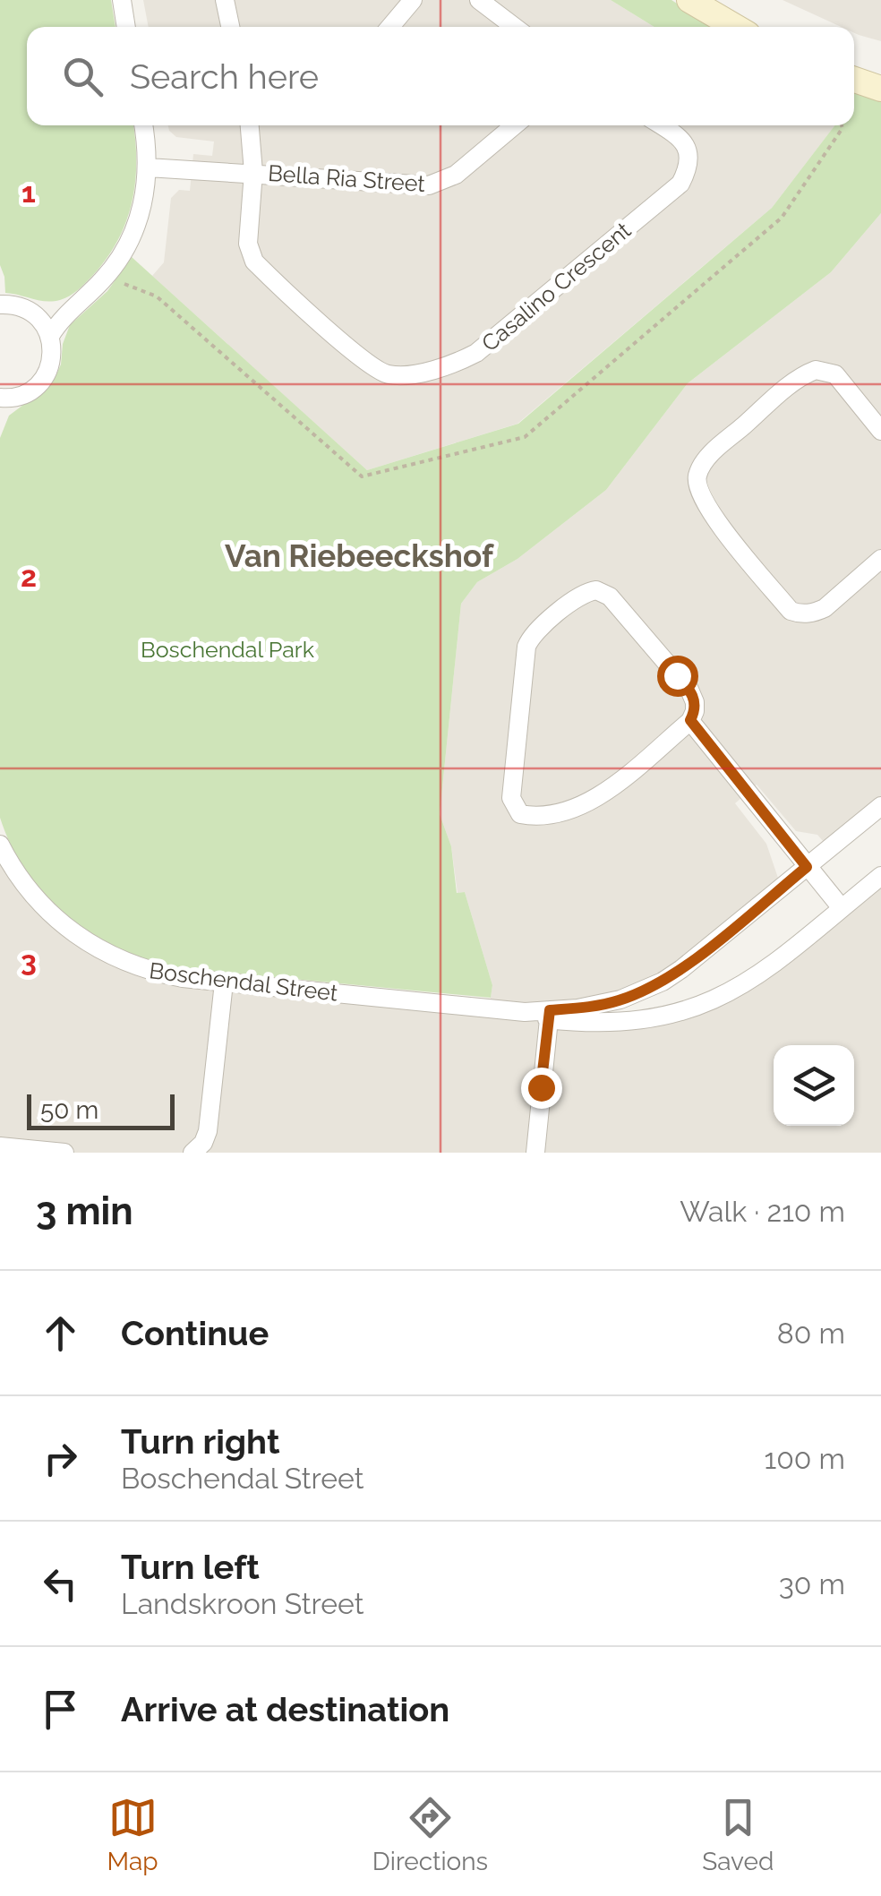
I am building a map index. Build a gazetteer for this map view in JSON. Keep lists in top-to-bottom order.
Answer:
{
  "streets": {
    "street": ["Bella Ria Street", "Casalino Crescent", "Boschendal Street"]
  },
  "crossings": [
    ["Bella Ria Street", "Casalino Crescent"]
  ],
  "districts": ["Van Riebeeckshof"],
  "parks": ["Boschendal Park"],
  "scale_bar": "50 m",
  "page": {
    "search": "Search here",
    "scale": "50 m",
    "heading": ["3 min", "Walk · 210 m"],
    "list": [
      ["Continue", "80 m"],
      ["Turn right", "Boschendal Street", "100 m"],
      ["Turn left", "Landskroon Street", "30 m"],
      "Arrive at destination"
    ],
    "nav": ["Map", "Directions", "Saved"]
  },
  "grid": {
    "rows": ["1", "2", "3"]
  }
}
